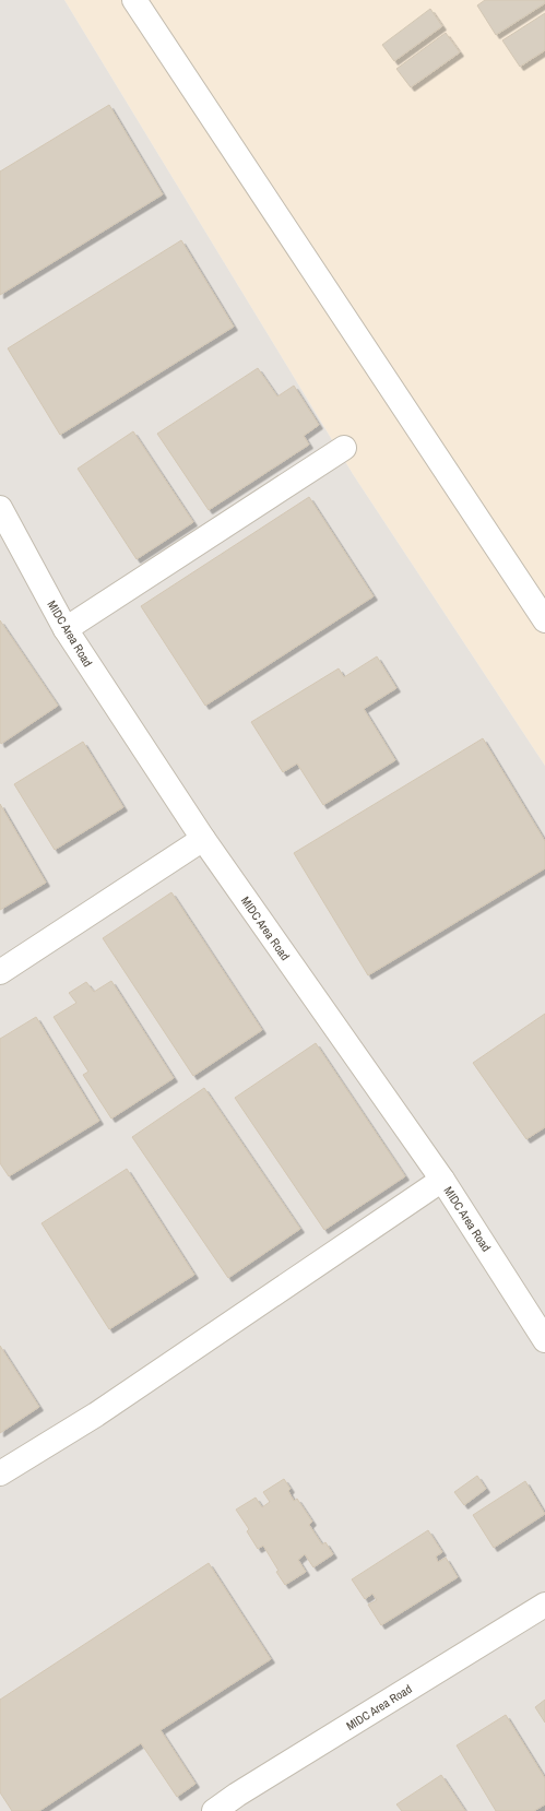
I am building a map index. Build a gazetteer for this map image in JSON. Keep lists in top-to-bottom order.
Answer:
{
  "streets": {
    "street": ["MIDC Area Road"]
  }
}
